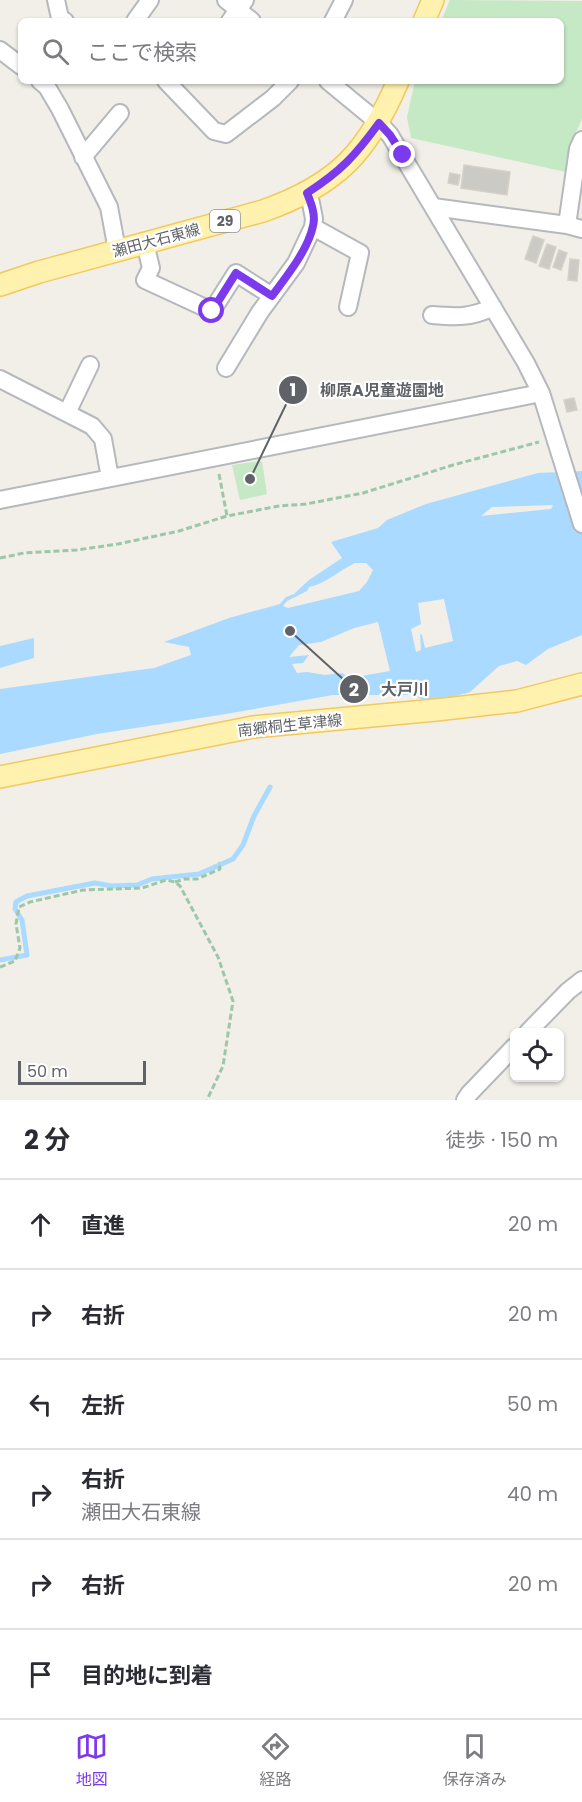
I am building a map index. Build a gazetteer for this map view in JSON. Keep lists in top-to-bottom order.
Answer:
{
  "streets": {
    "main road": ["29", "瀬田大石東線", "南郷桐生草津線"]
  },
  "places": ["柳原A児童遊園地", "大戸川"],
  "scale_bar": "50 m",
  "page": {
    "search": "ここで検索",
    "scale": "50 m",
    "heading": ["2 分", "徒歩 · 150 m"],
    "list": [
      ["直進", "20 m"],
      ["右折", "20 m"],
      ["左折", "50 m"],
      ["右折", "瀬田大石東線", "40 m"],
      ["右折", "20 m"],
      "目的地に到着"
    ],
    "nav": ["地図", "経路", "保存済み"]
  }
}
